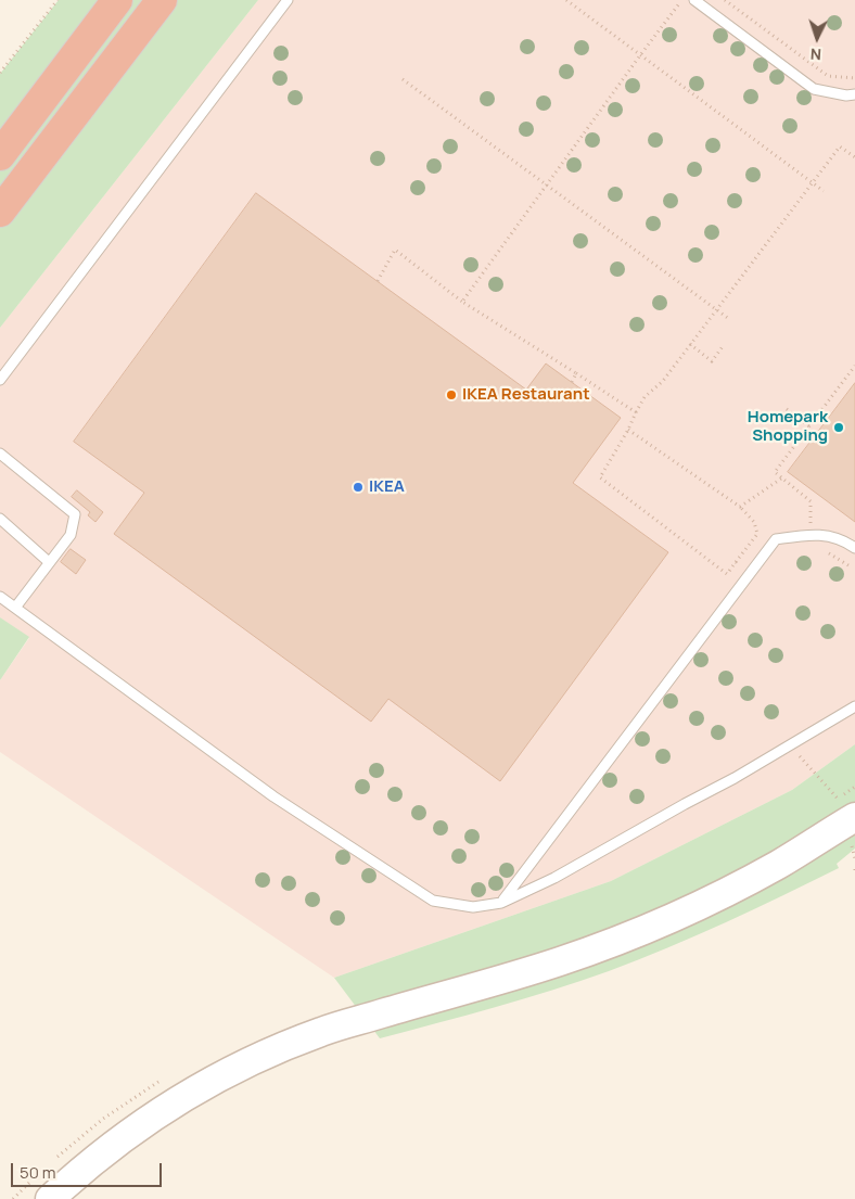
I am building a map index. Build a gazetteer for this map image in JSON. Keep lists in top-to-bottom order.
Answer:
{
  "places": ["IKEA Restaurant", "Homepark Shopping", "IKEA"],
  "scale_bar": "50 m",
  "north": "bottom"
}
